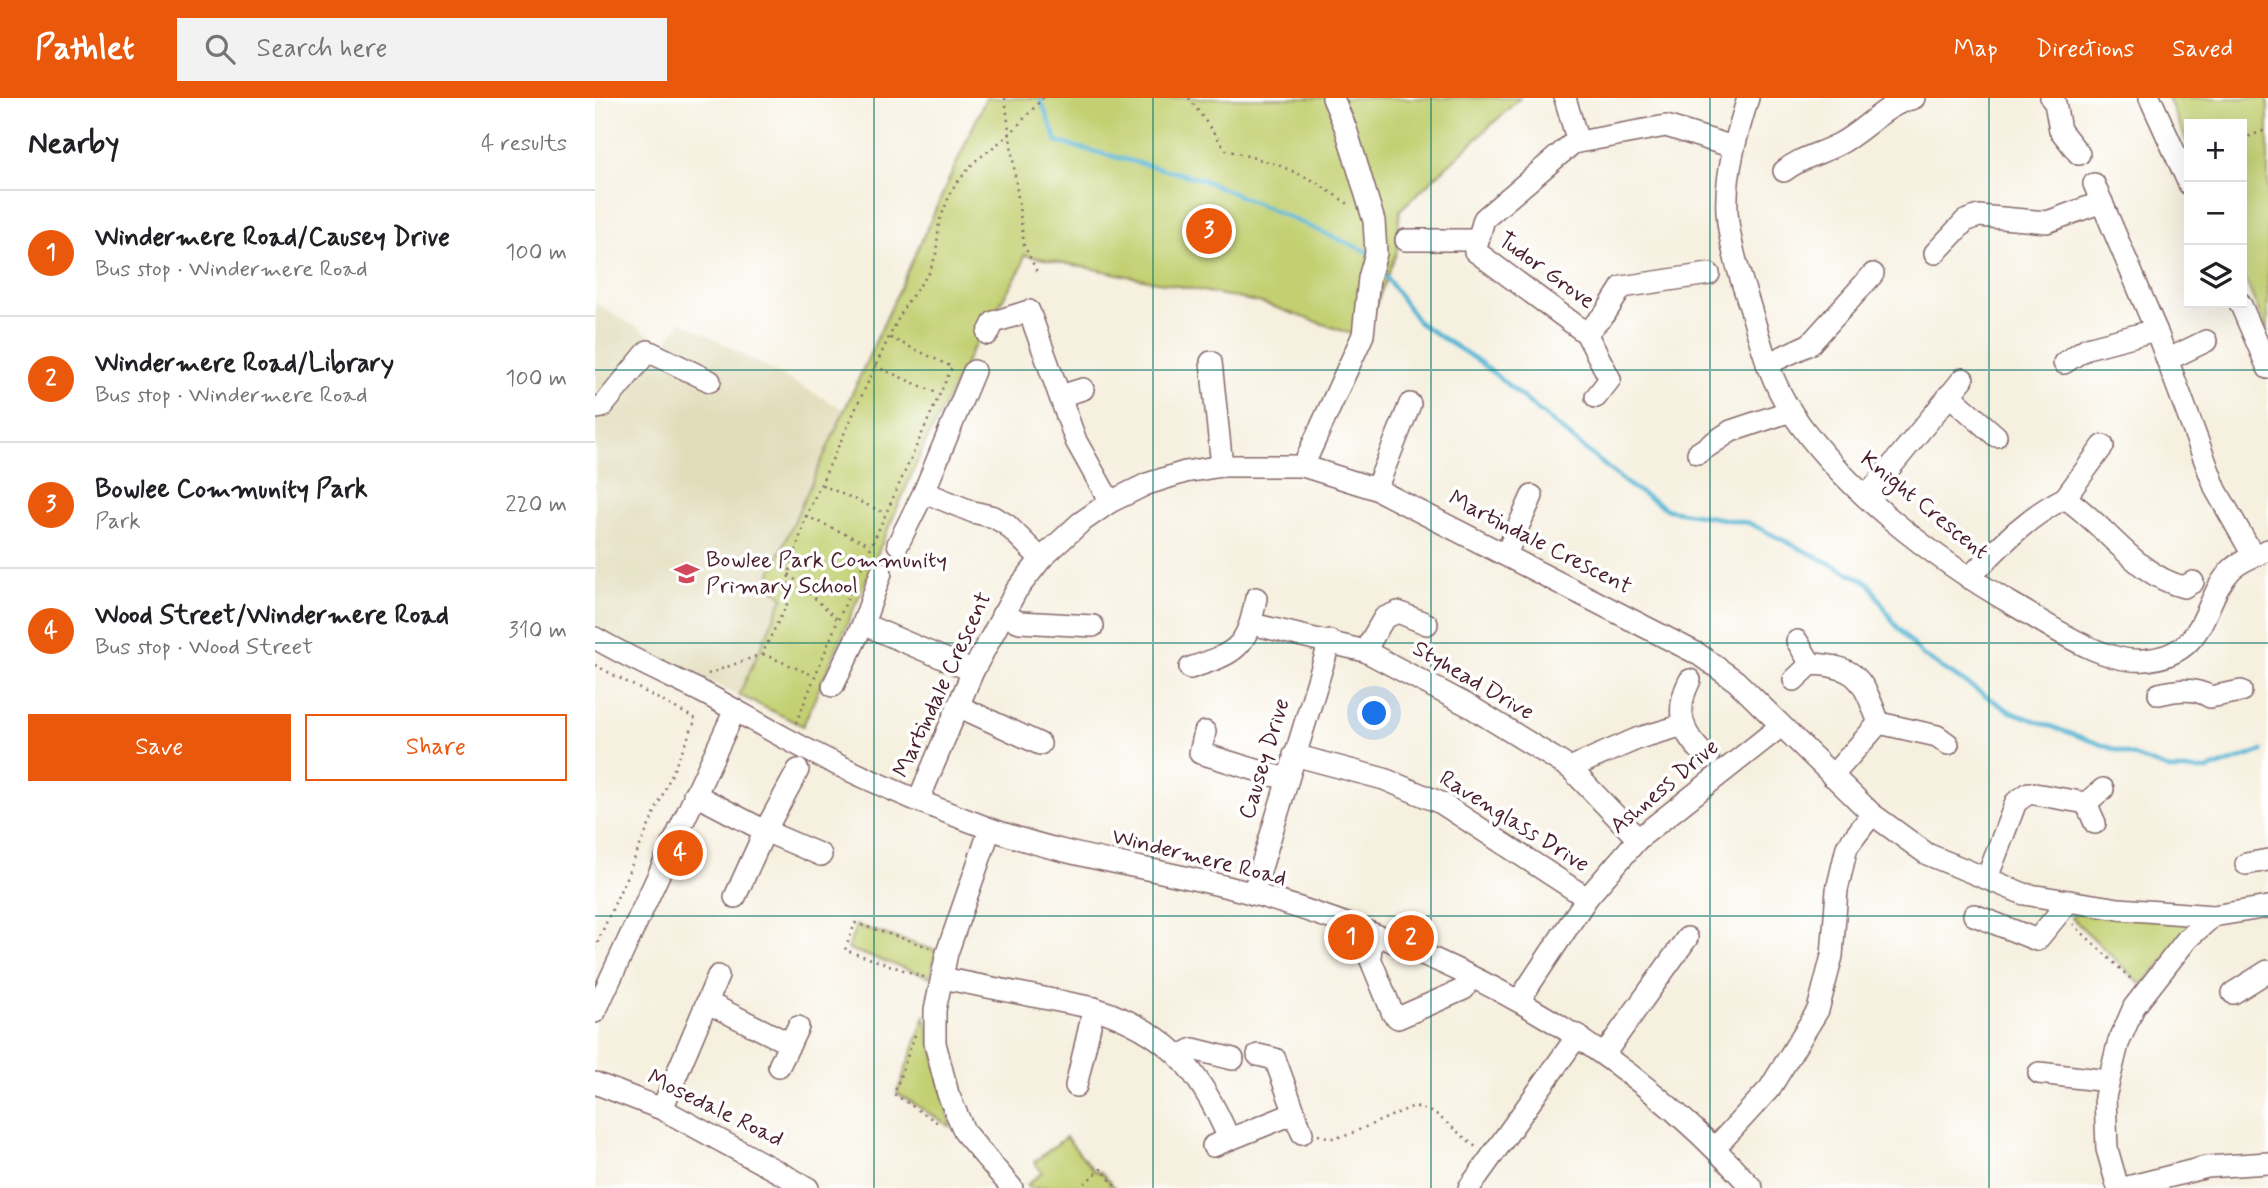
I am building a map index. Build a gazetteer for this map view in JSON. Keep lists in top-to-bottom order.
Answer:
{
  "streets": {
    "street": [
      "Tudor Grove",
      "Knight Crescent",
      "Martindale Crescent",
      "Styhead Drive",
      "Causey Drive",
      "Ashness Drive",
      "Ravenglass Drive",
      "Windermere Road",
      "Mosedale Road"
    ]
  },
  "crossings": [
    ["Tudor Grove", "Knight Crescent"],
    ["Martindale Crescent", "Ashness Drive"],
    ["Martindale Crescent", "Windermere Road"],
    ["Styhead Drive", "Causey Drive"],
    ["Styhead Drive", "Ashness Drive"],
    ["Causey Drive", "Ravenglass Drive"],
    ["Causey Drive", "Windermere Road"],
    ["Ashness Drive", "Ravenglass Drive"],
    ["Ashness Drive", "Windermere Road"]
  ],
  "places": {
    "school or university": ["Bowlee Park Community Primary School"]
  },
  "page": {
    "header": "Pathlet",
    "search": "Search here",
    "nav": ["Map", "Directions", "Saved"],
    "heading": ["Nearby", "4 results"],
    "map_buttons": ["+", "−"],
    "list": [
      {
        "mark": "1",
        "name": "Windermere Road/Causey Drive",
        "note": "Bus stop · Windermere Road",
        "value": "100 m"
      },
      {
        "mark": "2",
        "name": "Windermere Road/Library",
        "note": "Bus stop · Windermere Road",
        "value": "100 m"
      },
      {
        "mark": "3",
        "name": "Bowlee Community Park",
        "note": "Park",
        "value": "220 m"
      },
      {
        "mark": "4",
        "name": "Wood Street/Windermere Road",
        "note": "Bus stop · Wood Street",
        "value": "310 m"
      }
    ],
    "pins": [
      "3",
      "4",
      "1",
      "2"
    ],
    "buttons": ["Save", "Share"]
  }
}
